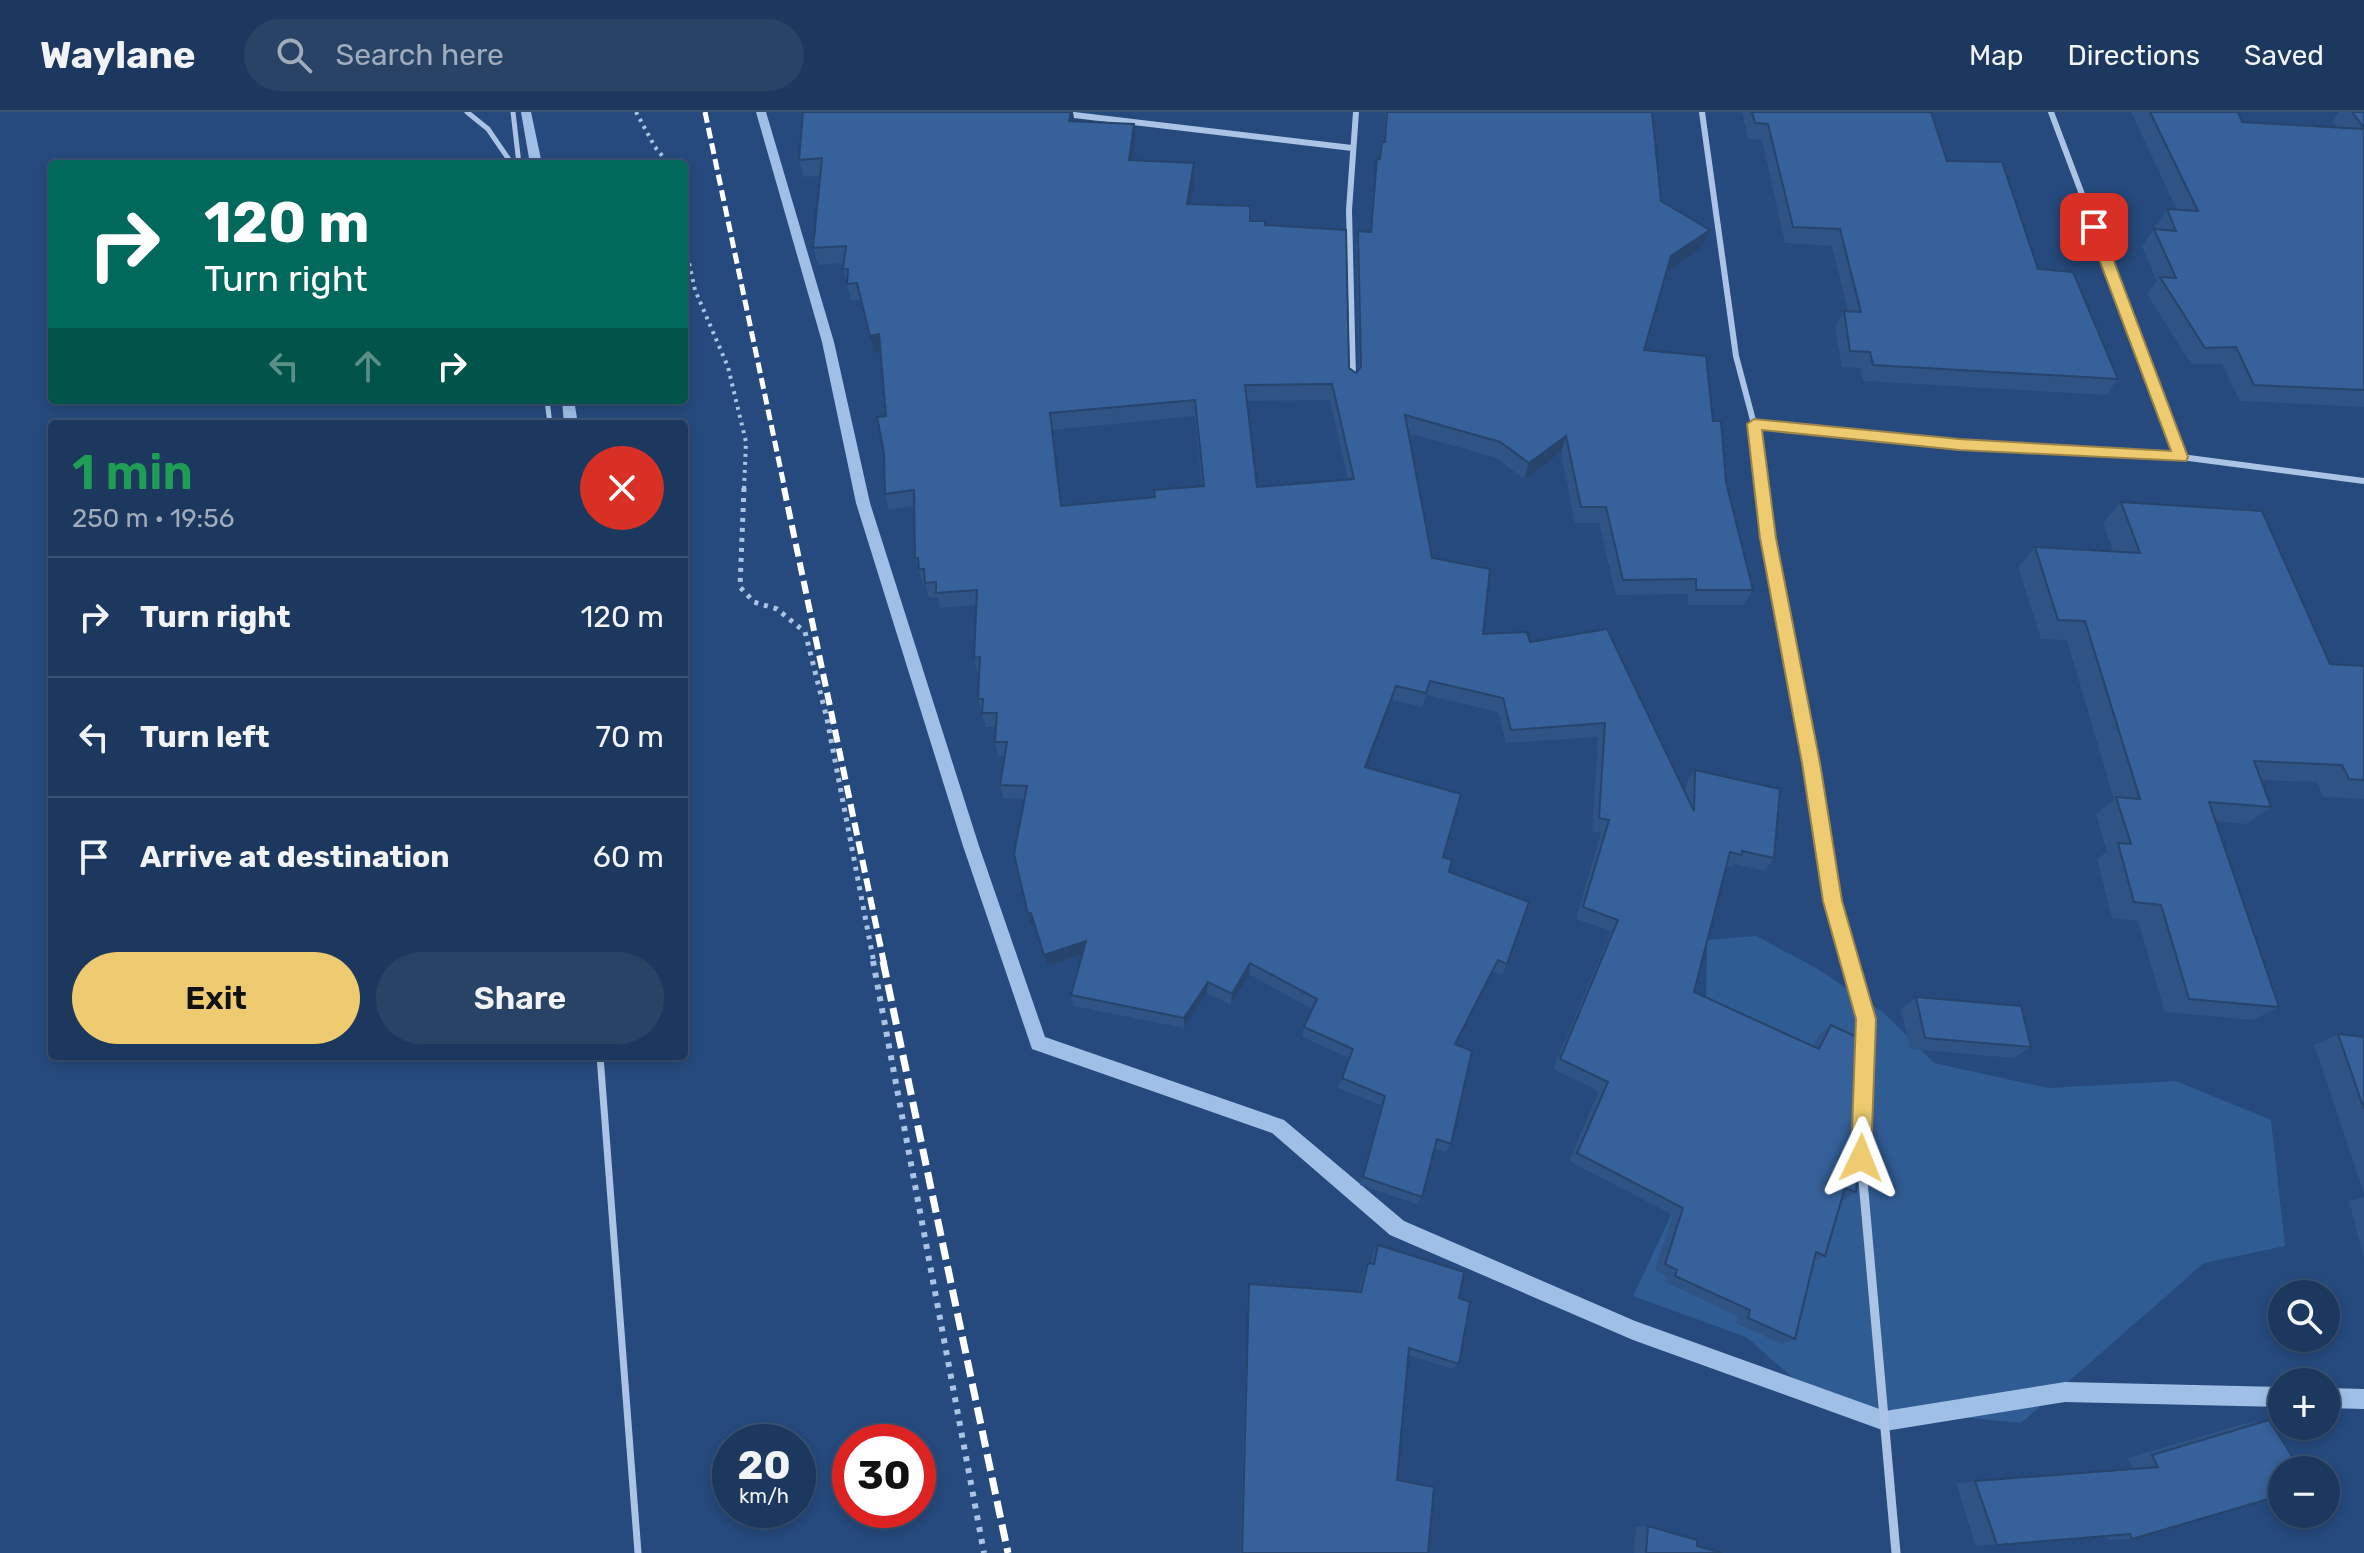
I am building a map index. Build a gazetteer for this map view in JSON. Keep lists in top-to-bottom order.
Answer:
{
  "page": {
    "header": "Waylane",
    "search": "Search here",
    "nav": ["Map", "Directions", "Saved"],
    "turn": ["120 m", "Turn right"],
    "heading": ["1 min", "250 m · 19:56"],
    "list": [
      {
        "name": "Turn right",
        "value": "120 m"
      },
      {
        "name": "Turn left",
        "value": "70 m"
      },
      {
        "name": "Arrive at destination",
        "value": "60 m"
      }
    ],
    "buttons": ["Exit", "Share"],
    "map_buttons": ["+", "−"],
    "speed": "20 km/h",
    "limit": "30"
  }
}
